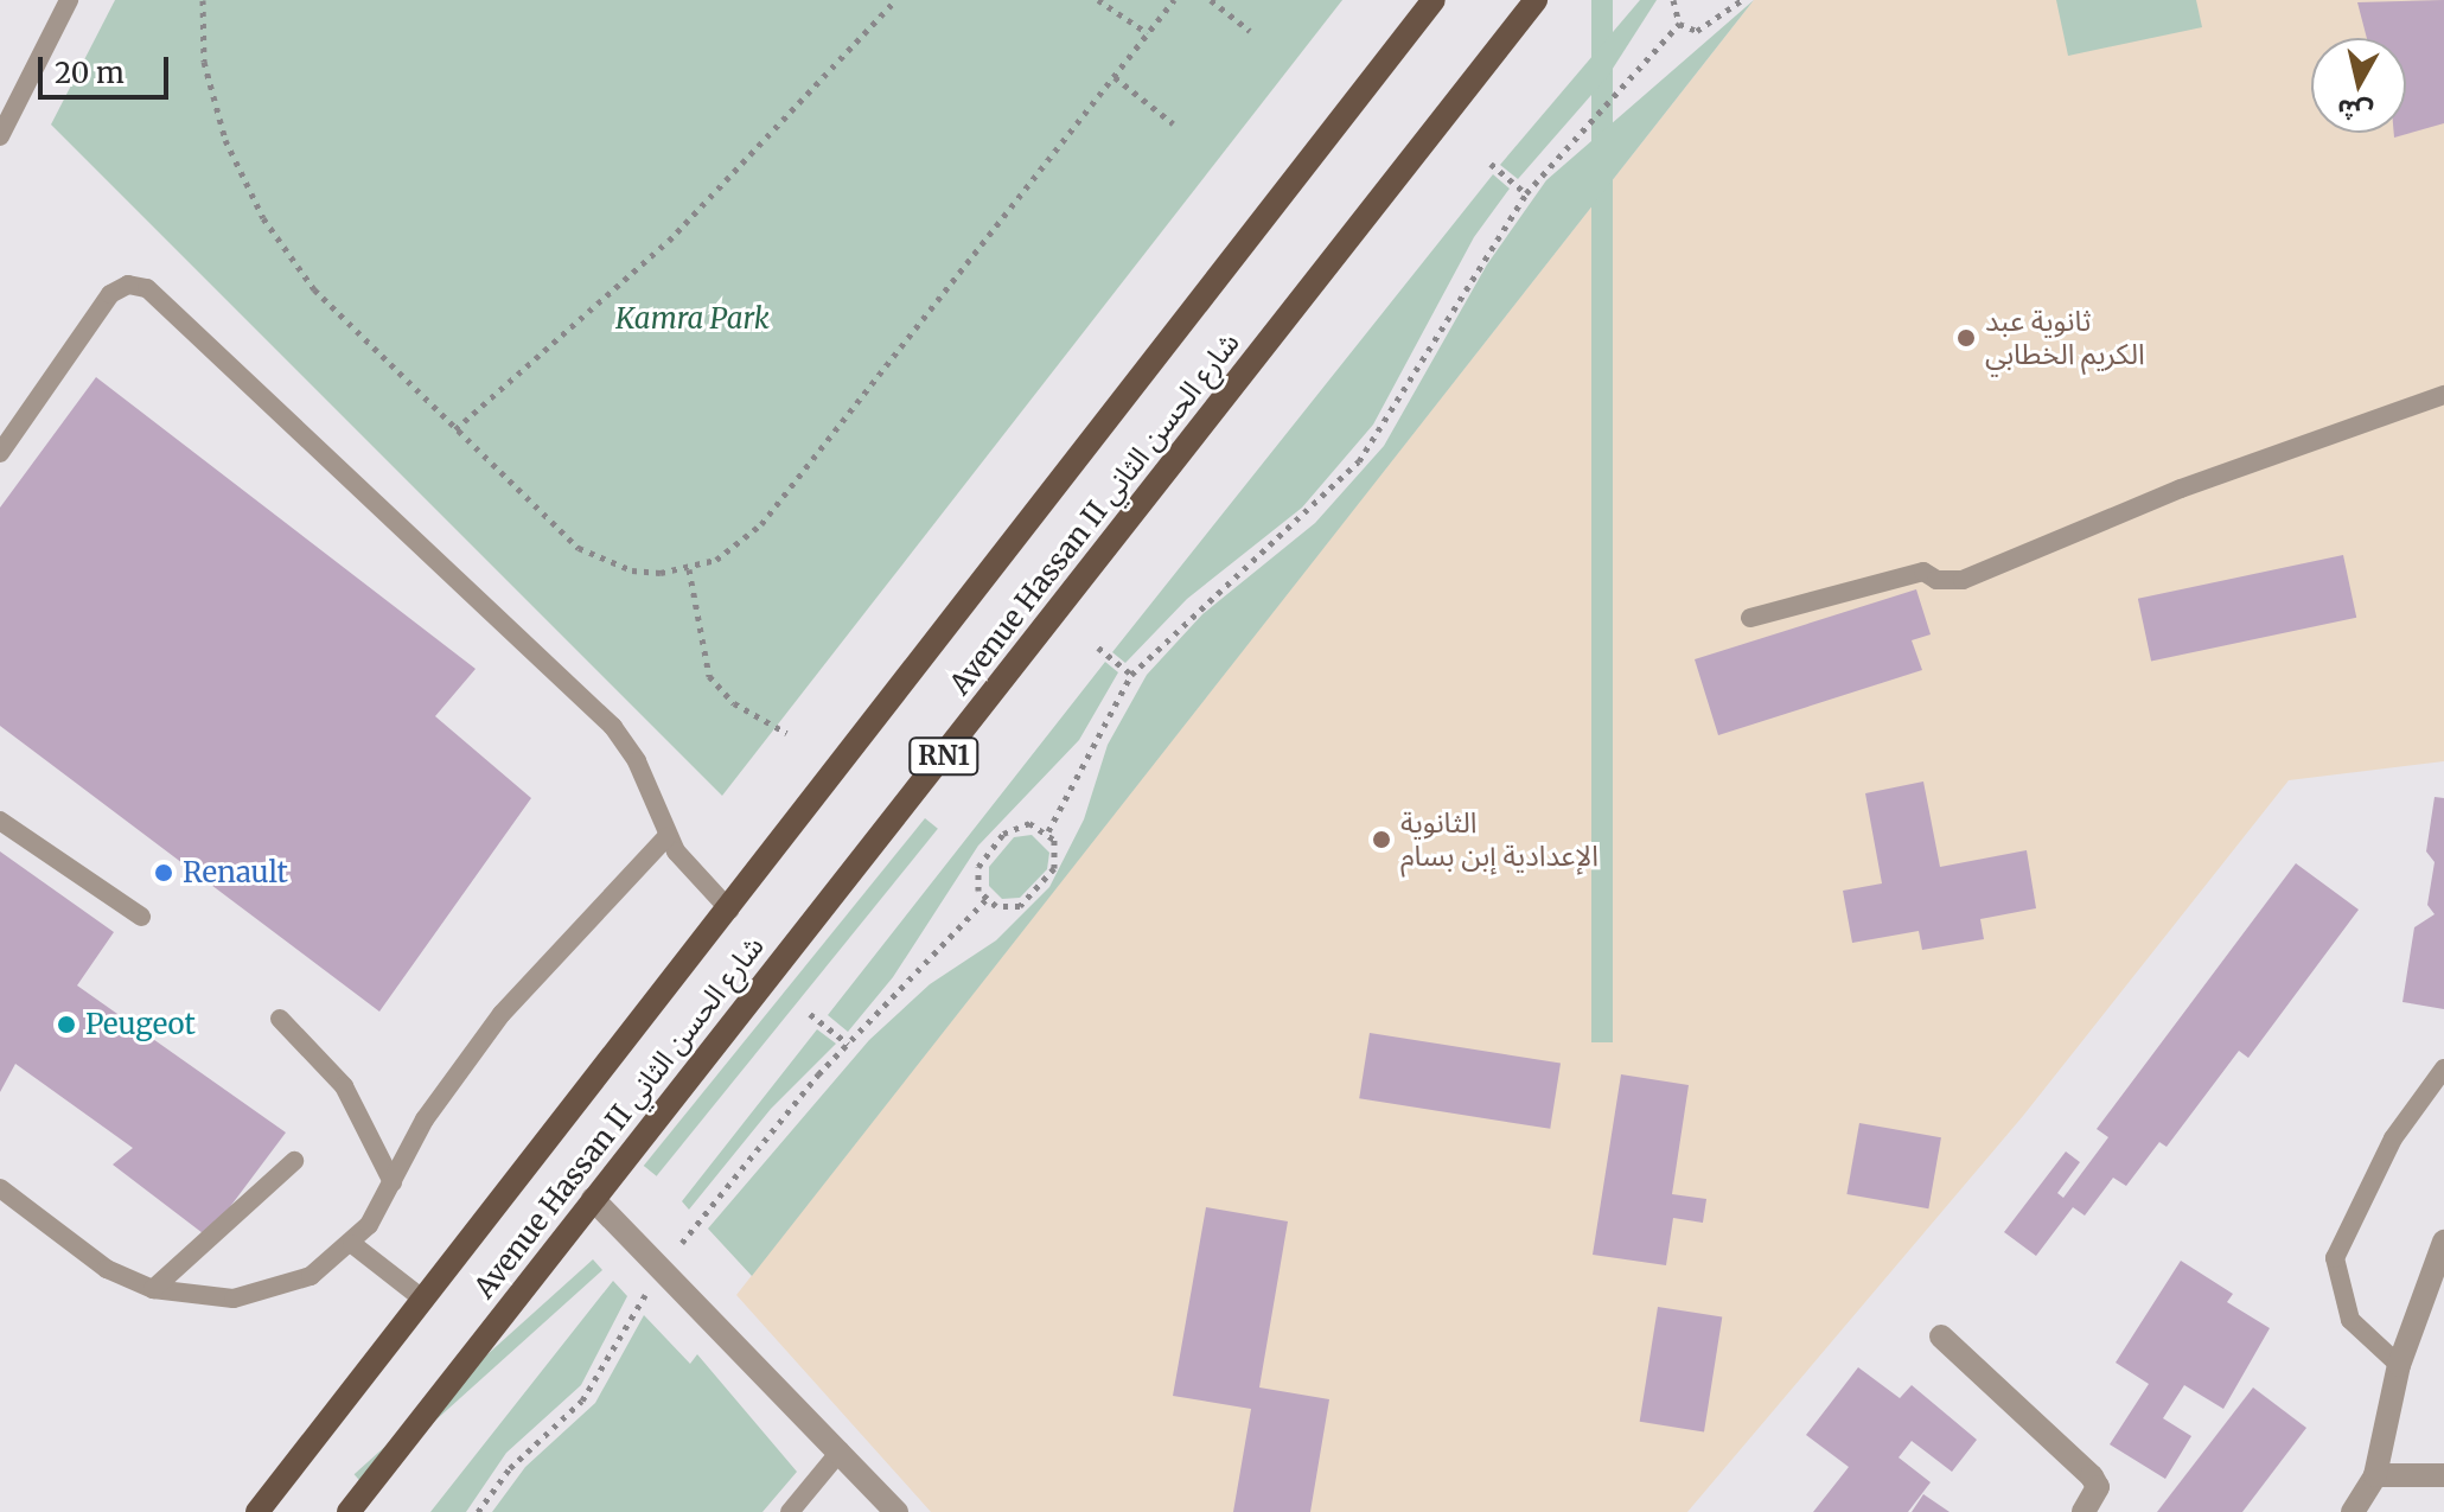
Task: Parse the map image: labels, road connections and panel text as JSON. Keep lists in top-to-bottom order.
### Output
{
  "streets": {
    "main road": ["Avenue Hassan II شارع الحسن الثاني", "RN1"]
  },
  "parks": ["Kamra Park"],
  "places": [
    "ثانوية عبد الكريم الخطابي",
    "الثانوية الإعدادية إبن بسام",
    "Renault",
    "Peugeot"
  ],
  "scale_bar": "20 m",
  "north": "bottom"
}
